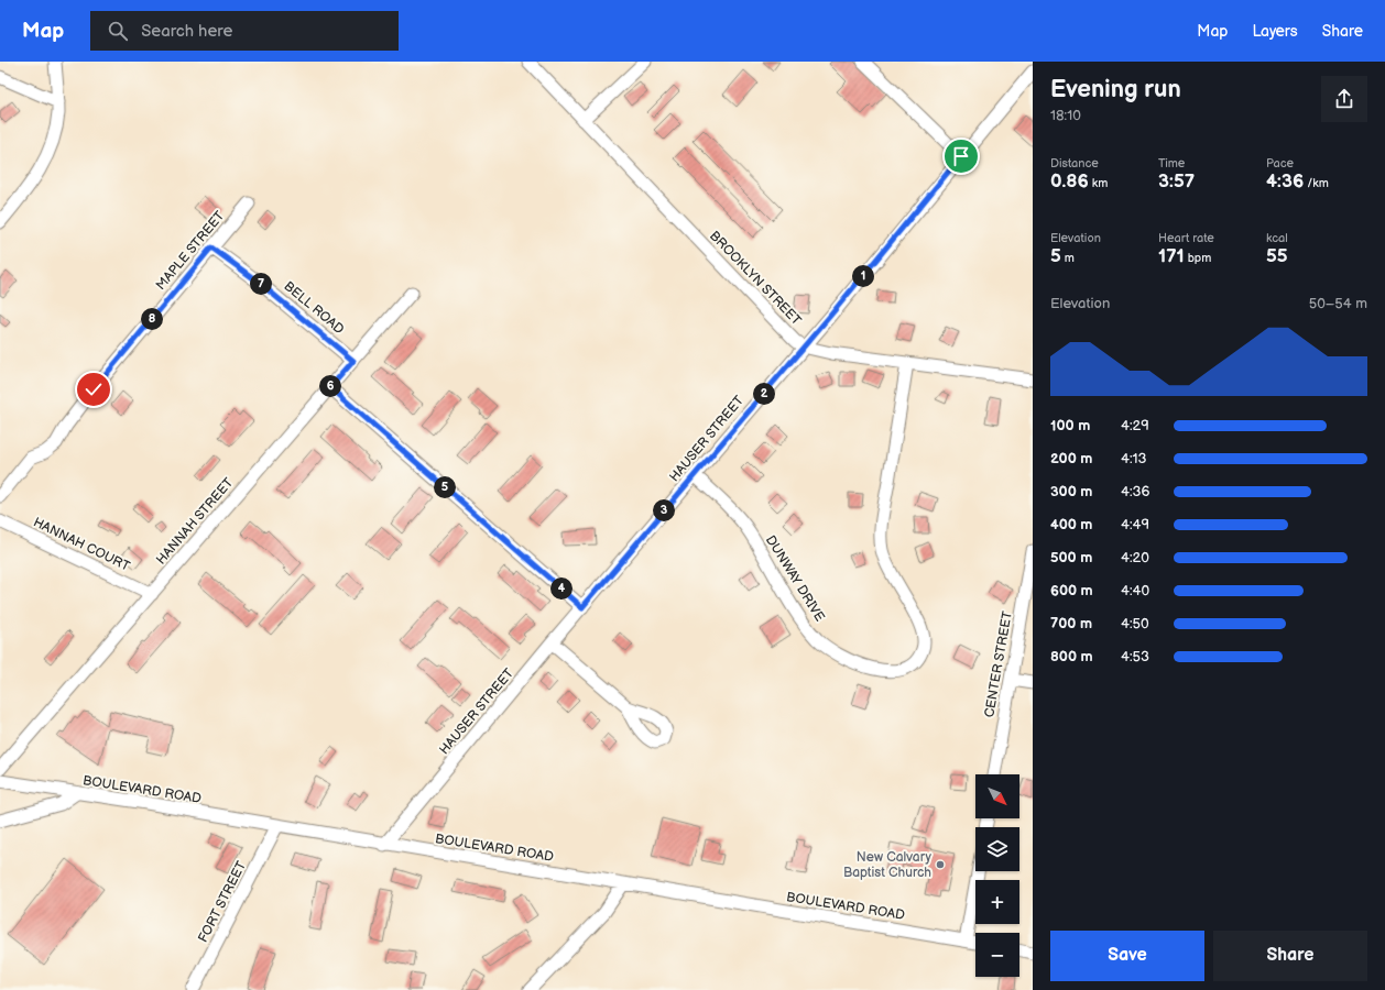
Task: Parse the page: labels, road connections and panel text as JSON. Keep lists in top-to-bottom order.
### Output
{
  "streets": {
    "street": [
      "MAPLE STREET",
      "BROOKLYN STREET",
      "BELL ROAD",
      "HAUSER STREET",
      "HANNAH STREET",
      "HANNAH COURT",
      "DUNWAY DRIVE",
      "CENTER STREET",
      "BOULEVARD ROAD",
      "FORT STREET"
    ]
  },
  "crossings": [
    ["MAPLE STREET", "BELL ROAD"],
    ["BROOKLYN STREET", "HAUSER STREET"],
    ["BROOKLYN STREET", "DUNWAY DRIVE"],
    ["BELL ROAD", "HANNAH STREET"],
    ["HAUSER STREET", "DUNWAY DRIVE"],
    ["HAUSER STREET", "BOULEVARD ROAD"],
    ["HANNAH STREET", "HANNAH COURT"],
    ["BOULEVARD ROAD", "FORT STREET"]
  ],
  "places": ["New Calvary Baptist Church"],
  "north": "bottom right",
  "page": {
    "header": "Map",
    "search": "Search here",
    "nav": ["Map", "Layers", "Share"],
    "heading": ["Evening run", "18:10"],
    "stats": [
      ["Distance", "0.86 km"],
      ["Time", "3:57"],
      ["Pace", "4:36 /km"],
      ["Elevation", "5 m"],
      ["Heart rate", "171 bpm"],
      ["kcal", "55"]
    ],
    "pins": [
      "1",
      "7",
      "8",
      "6",
      "2",
      "5",
      "3",
      "4"
    ],
    "chart": ["Elevation", "50–54 m"],
    "list": [
      {
        "name": "100 m",
        "note": "4:29"
      },
      {
        "name": "200 m",
        "note": "4:13"
      },
      {
        "name": "300 m",
        "note": "4:36"
      },
      {
        "name": "400 m",
        "note": "4:49"
      },
      {
        "name": "500 m",
        "note": "4:20"
      },
      {
        "name": "600 m",
        "note": "4:40"
      },
      {
        "name": "700 m",
        "note": "4:50"
      },
      {
        "name": "800 m",
        "note": "4:53"
      }
    ],
    "map_buttons": ["+", "−"],
    "buttons": ["Save", "Share"]
  }
}
